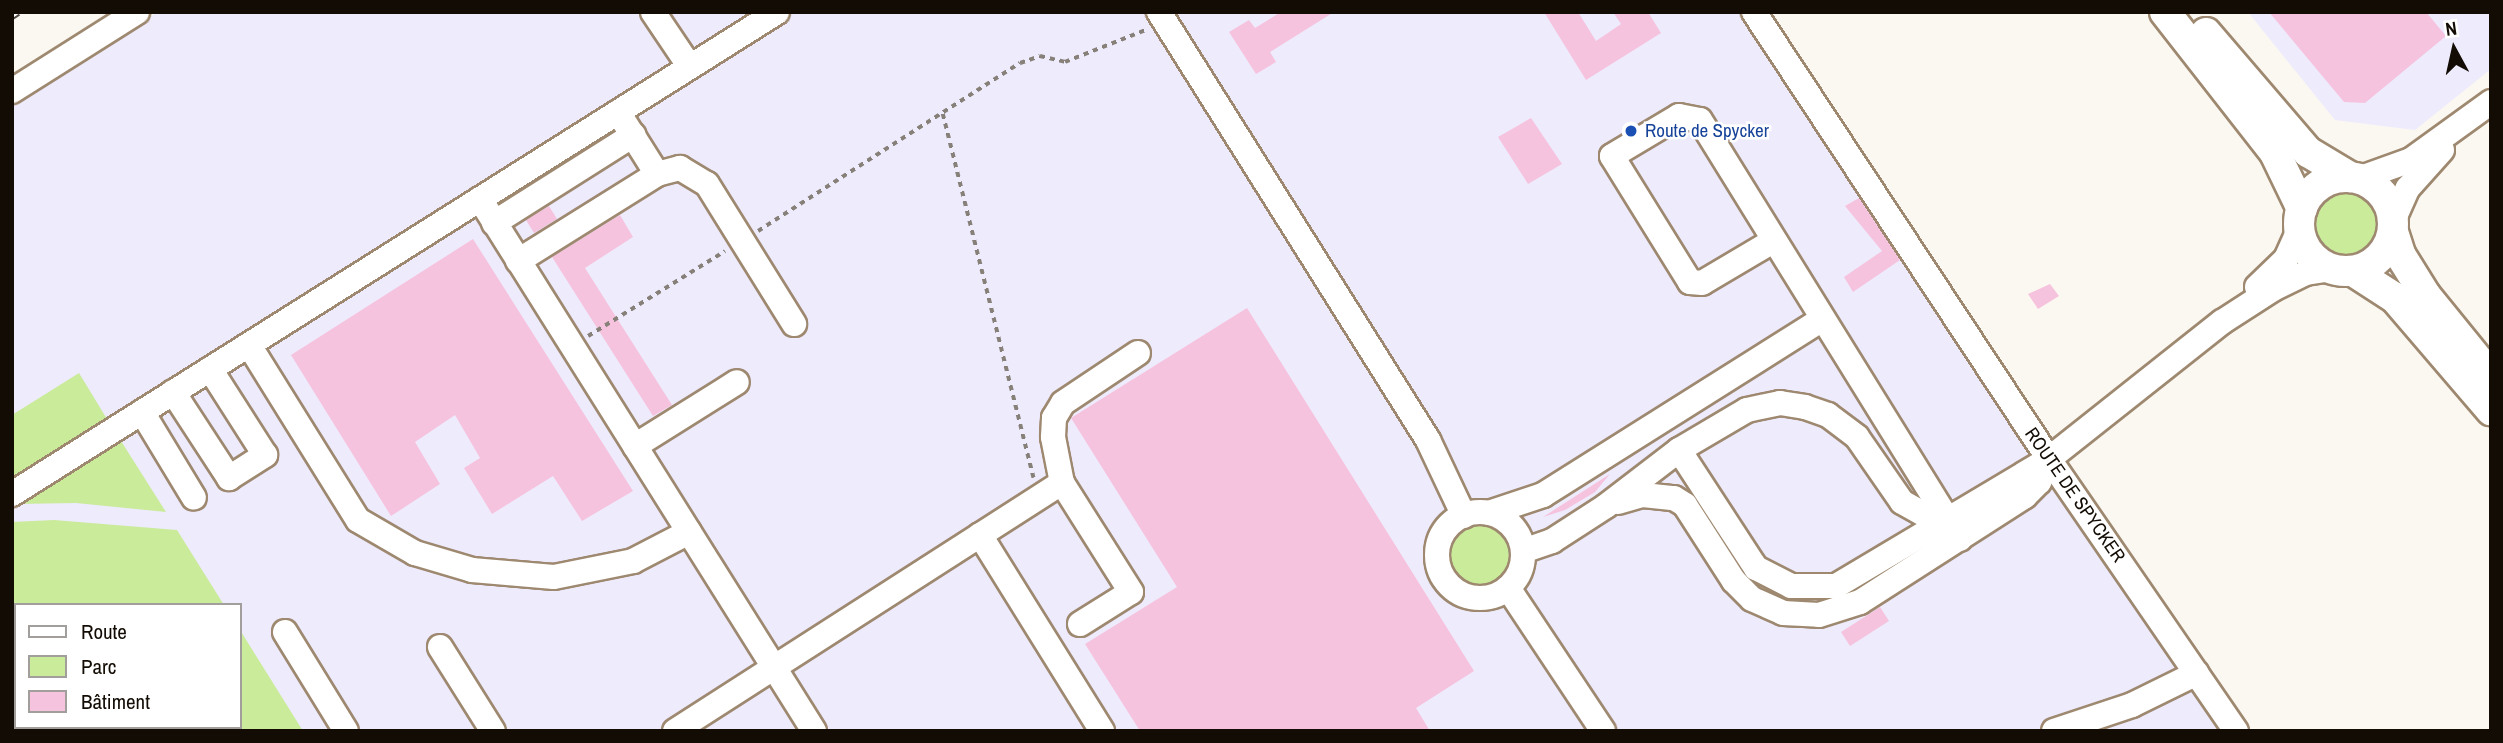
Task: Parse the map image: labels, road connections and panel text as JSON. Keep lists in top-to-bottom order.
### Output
{
  "streets": {
    "street": ["ROUTE DE SPYCKER"]
  },
  "places": ["Route de Spycker"],
  "legend": ["Route", "Parc", "Bâtiment"],
  "north": "top"
}
